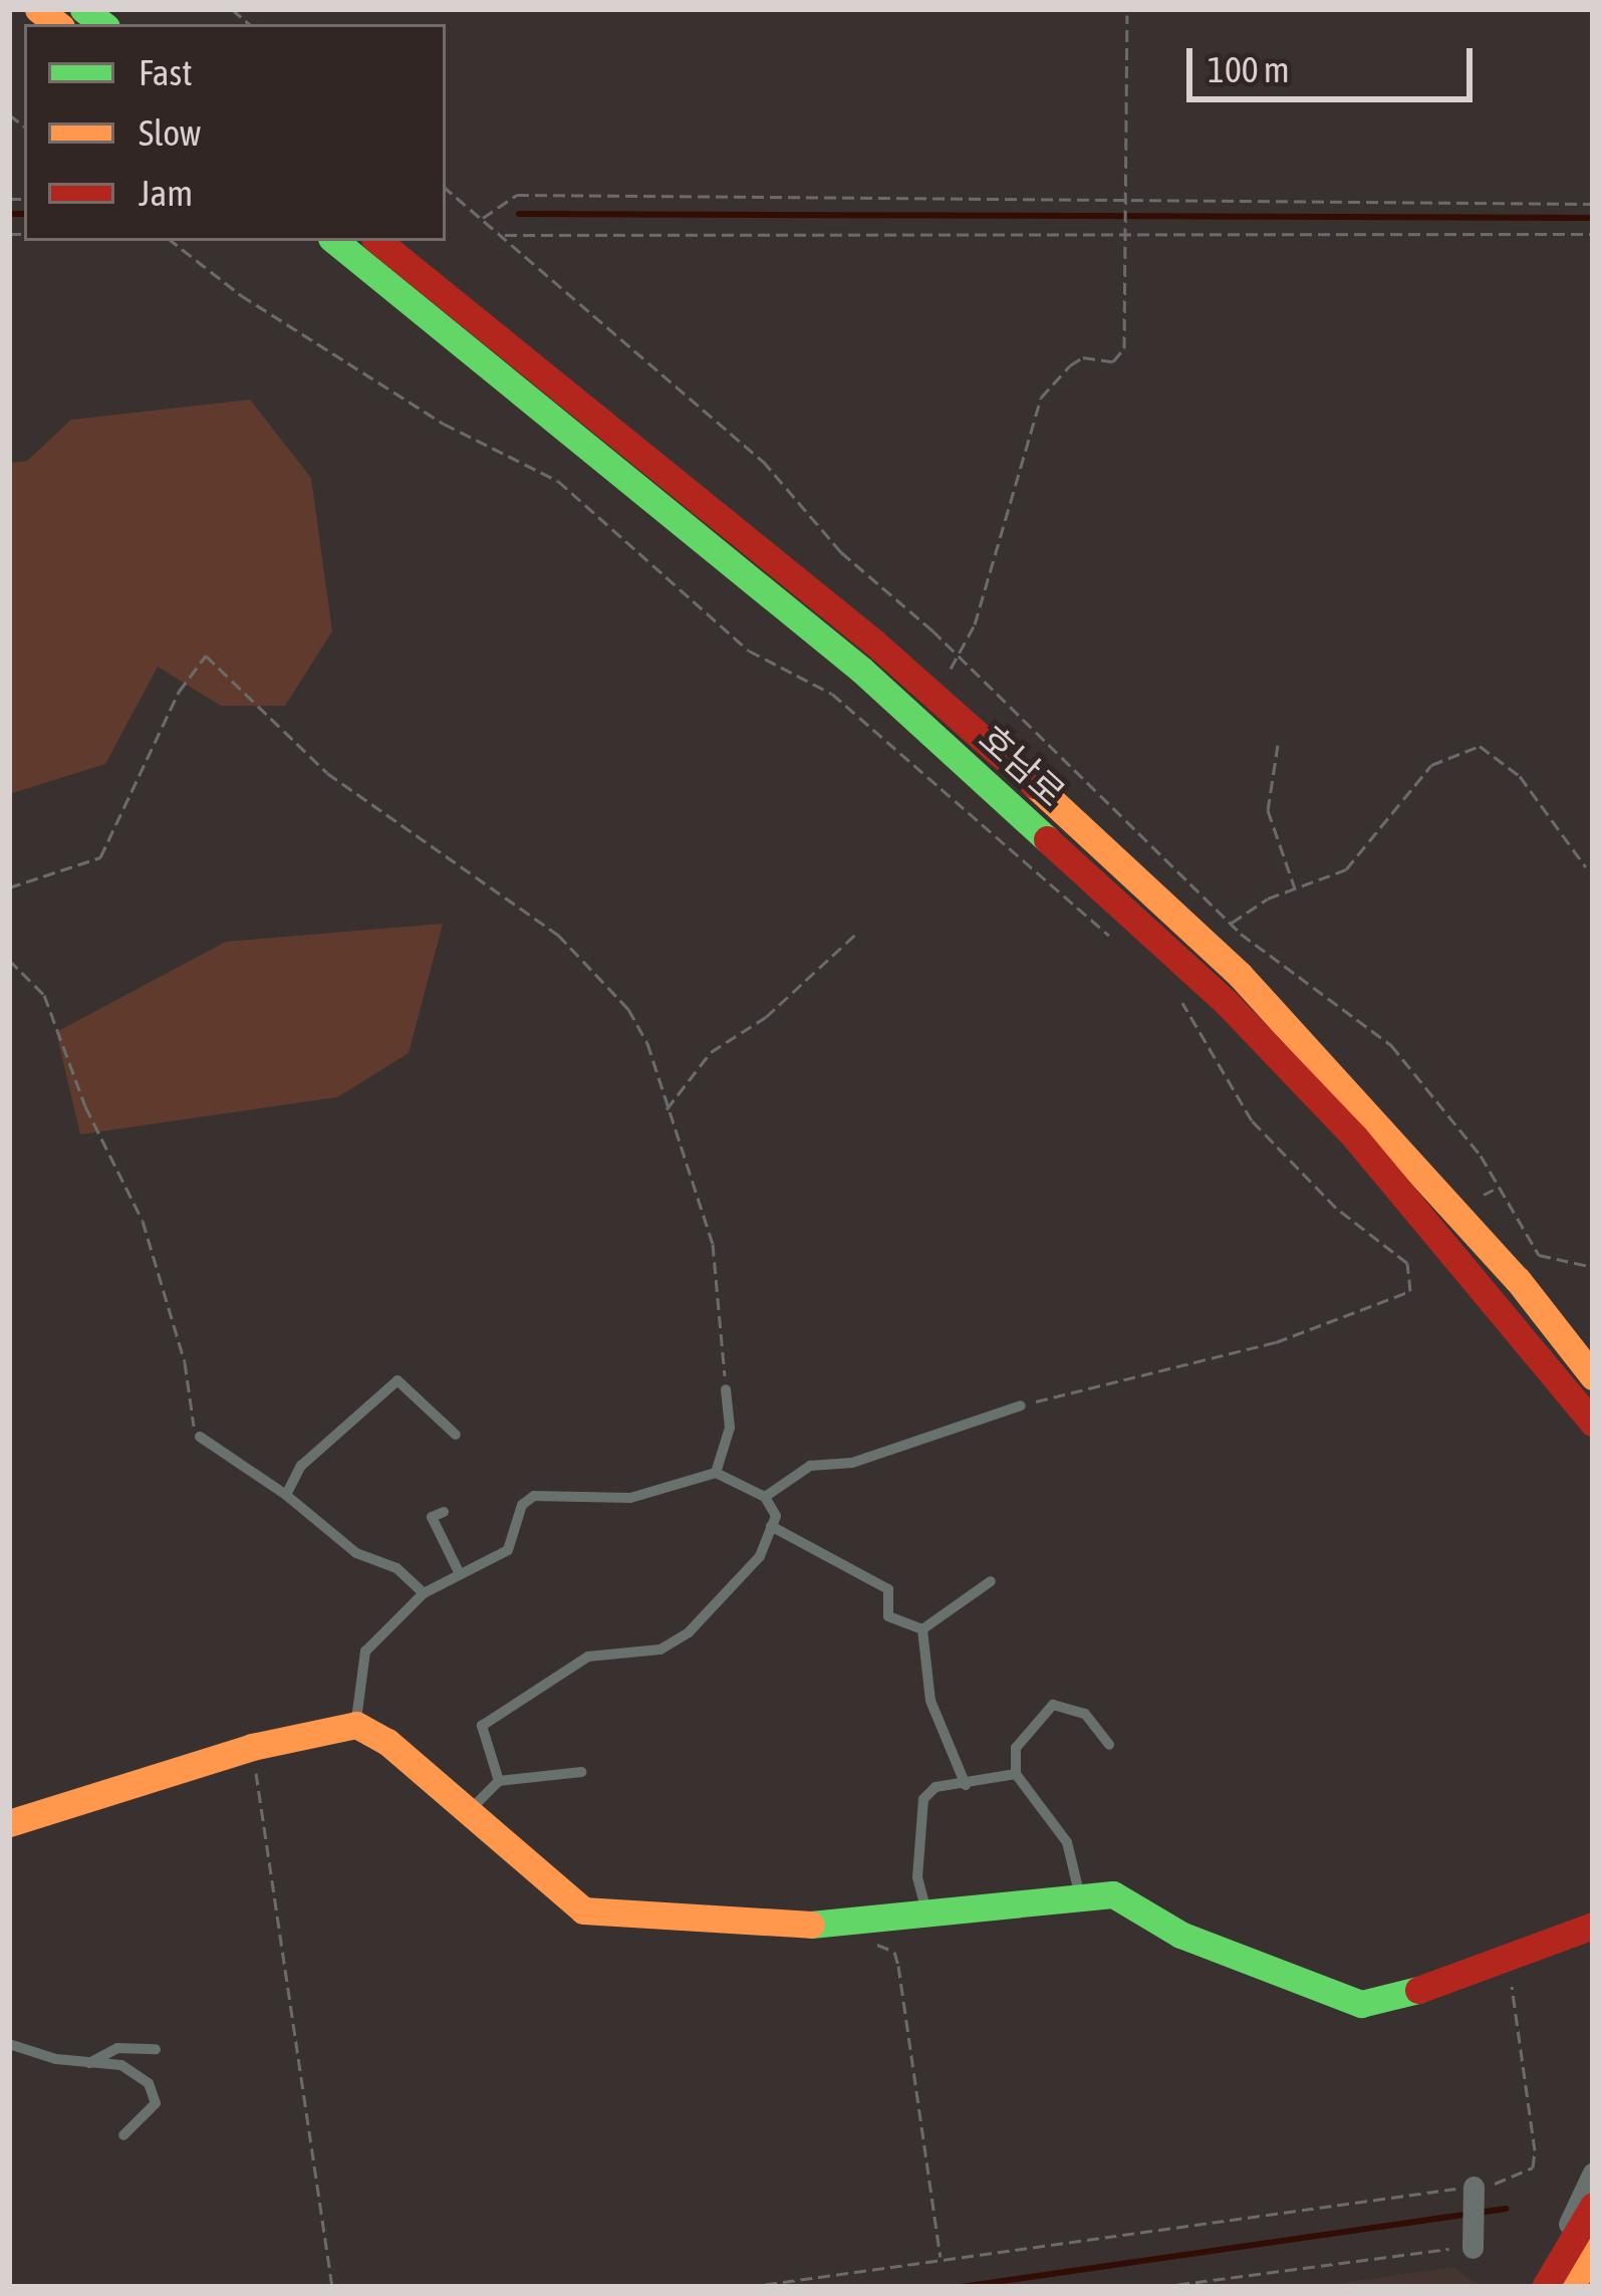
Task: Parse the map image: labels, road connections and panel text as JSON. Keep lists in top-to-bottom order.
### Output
{
  "streets": {
    "main road": ["호남로"]
  },
  "legend": ["Fast", "Slow", "Jam"],
  "scale_bar": "100 m"
}
